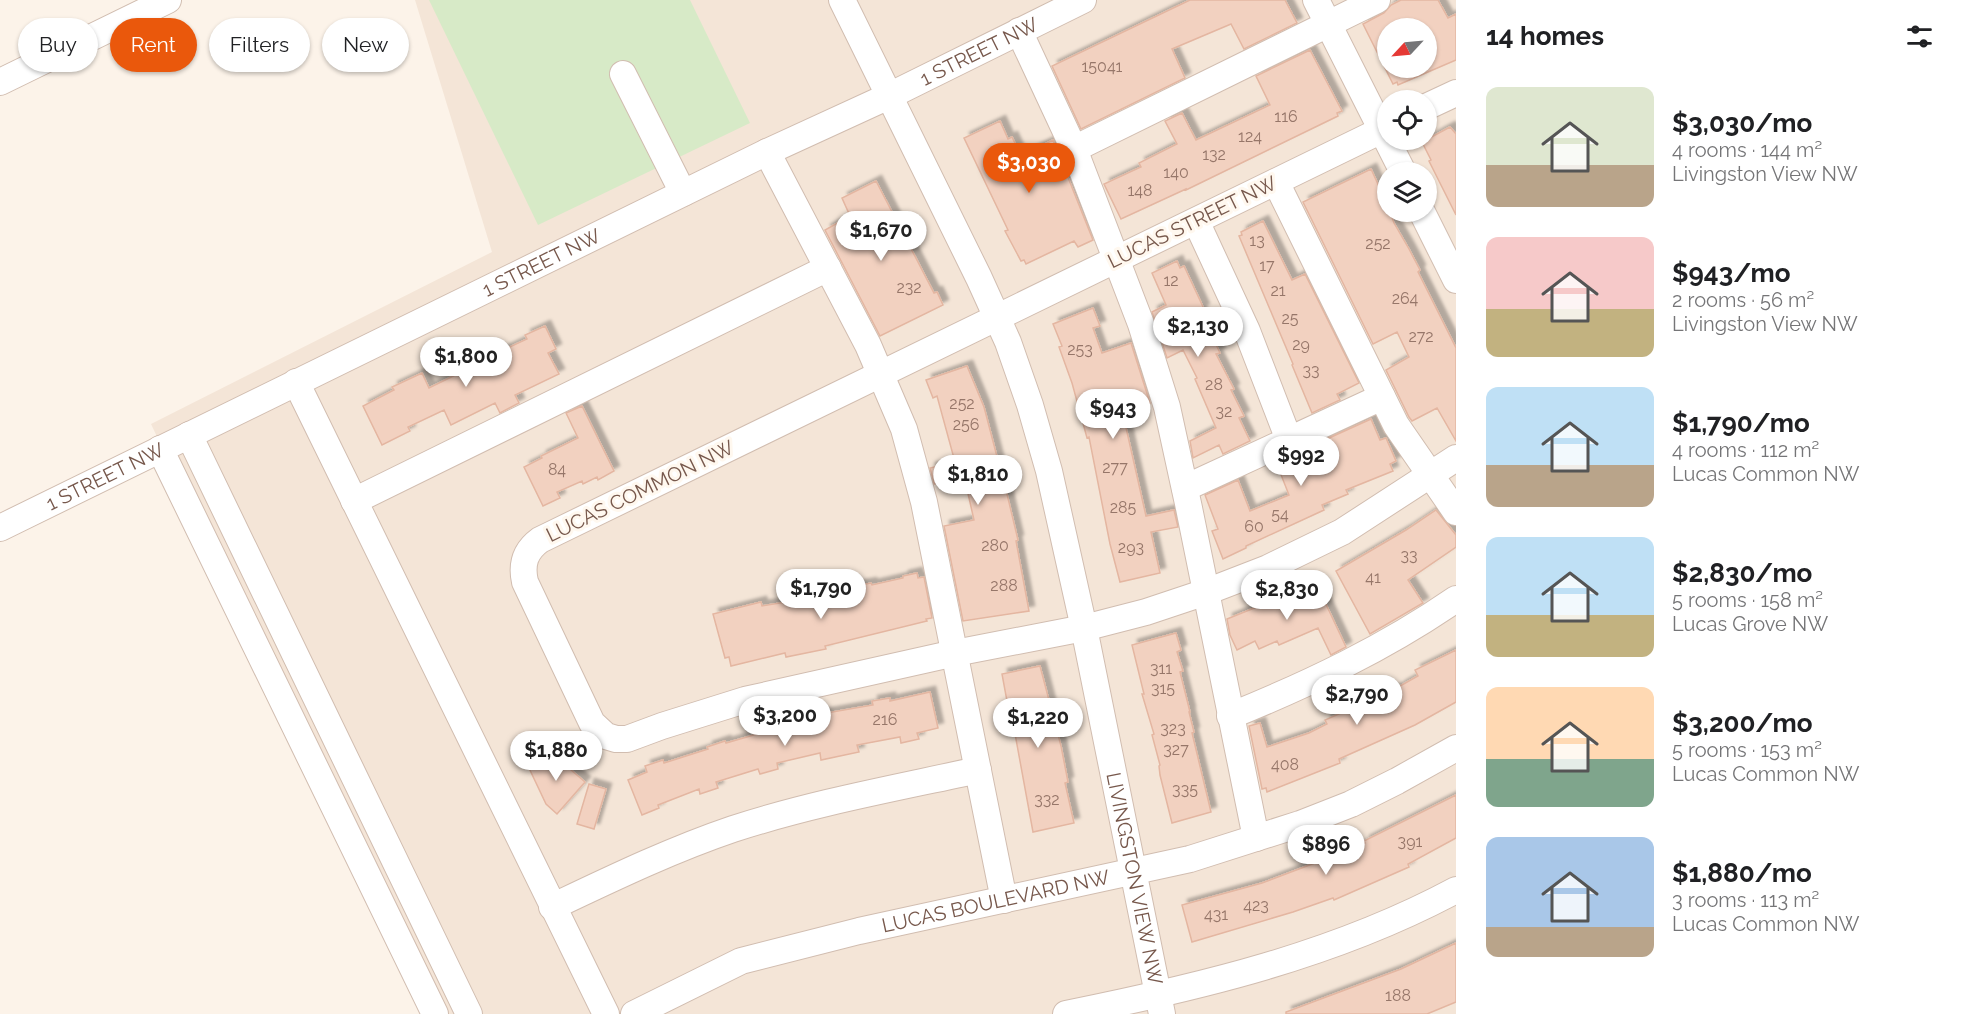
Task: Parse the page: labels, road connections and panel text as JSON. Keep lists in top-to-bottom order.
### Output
{
  "streets": {
    "street": [
      "1 STREET NW",
      "LUCAS STREET NW",
      "LUCAS COMMON NW",
      "LIVINGSTON VIEW NW",
      "LUCAS BOULEVARD NW"
    ]
  },
  "crossings": [
    ["1 STREET NW", "LIVINGSTON VIEW NW"],
    ["LUCAS STREET NW", "LUCAS COMMON NW"],
    ["LUCAS STREET NW", "LIVINGSTON VIEW NW"],
    ["LUCAS COMMON NW", "LIVINGSTON VIEW NW"],
    ["LIVINGSTON VIEW NW", "LUCAS BOULEVARD NW"]
  ],
  "house_numbers": [
    "15041",
    "116",
    "124",
    "132",
    "140",
    "148",
    "13",
    "252",
    "17",
    "12",
    "232",
    "21",
    "264",
    "25",
    "272",
    "29",
    "253",
    "33",
    "28",
    "252",
    "32",
    "256",
    "277",
    "84",
    "285",
    "54",
    "60",
    "280",
    "293",
    "33",
    "41",
    "288",
    "311",
    "315",
    "216",
    "323",
    "327",
    "408",
    "335",
    "332",
    "391",
    "423",
    "431",
    "188"
  ],
  "north": "bottom left",
  "page": {
    "heading": "14 homes",
    "chip": [
      "Buy",
      "Rent",
      "Filters",
      "New"
    ],
    "list": [
      {
        "name": "$3,030/mo",
        "note": "4 rooms · 144 m² · Livingston View NW"
      },
      {
        "name": "$943/mo",
        "note": "2 rooms · 56 m² · Livingston View NW"
      },
      {
        "name": "$1,790/mo",
        "note": "4 rooms · 112 m² · Lucas Common NW"
      },
      {
        "name": "$2,830/mo",
        "note": "5 rooms · 158 m² · Lucas Grove NW"
      },
      {
        "name": "$3,200/mo",
        "note": "5 rooms · 153 m² · Lucas Common NW"
      },
      {
        "name": "$1,880/mo",
        "note": "3 rooms · 113 m² · Lucas Common NW"
      }
    ],
    "price": [
      "$3,030",
      "$1,670",
      "$2,130",
      "$1,800",
      "$943",
      "$992",
      "$1,810",
      "$1,790",
      "$2,830",
      "$2,790",
      "$3,200",
      "$1,220",
      "$1,880",
      "$896"
    ]
  }
}
